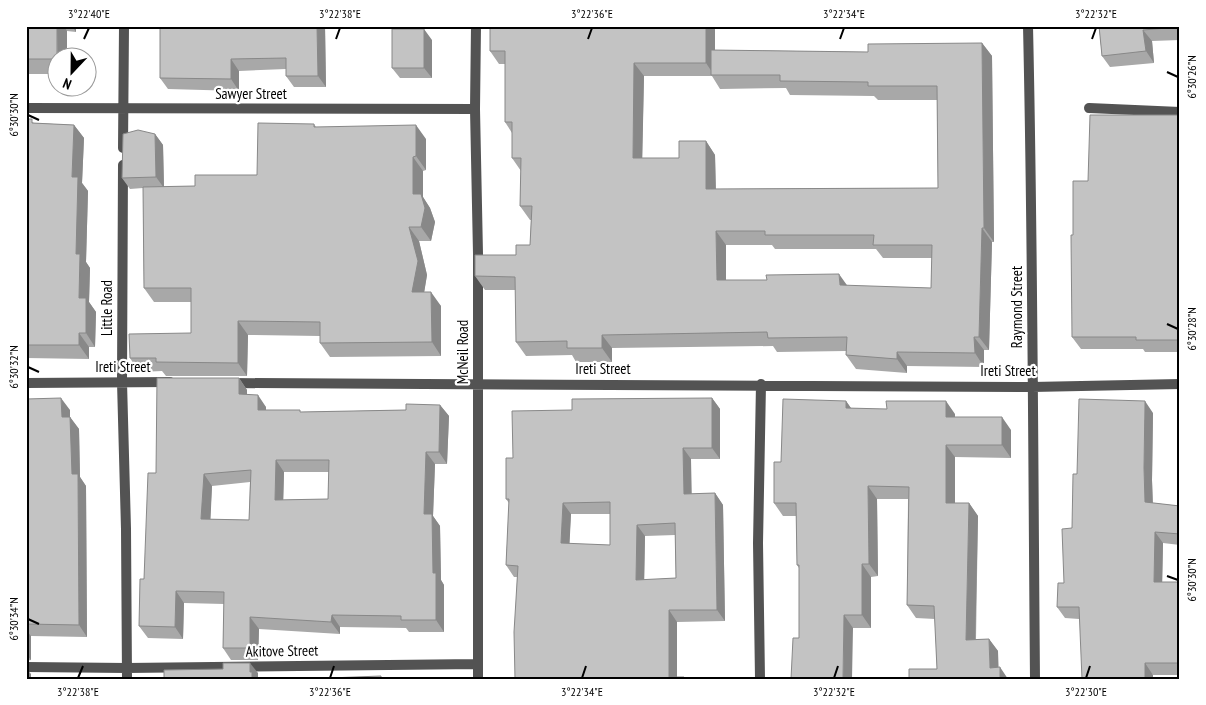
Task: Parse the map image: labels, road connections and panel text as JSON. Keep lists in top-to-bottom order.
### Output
{
  "streets": {
    "street": [
      "Sawyer Street",
      "Raymond Street",
      "Little Road",
      "McNeil Road",
      "Ireti Street",
      "Akitove Street"
    ]
  },
  "crossings": [
    ["Sawyer Street", "Little Road"],
    ["Sawyer Street", "McNeil Road"],
    ["Raymond Street", "Ireti Street"],
    ["Little Road", "Ireti Street"],
    ["Little Road", "Akitove Street"],
    ["McNeil Road", "Ireti Street"],
    ["McNeil Road", "Akitove Street"]
  ],
  "north": "bottom",
  "coordinates": [
    "3°22'40\"E",
    "3°22'38\"E",
    "3°22'36\"E",
    "3°22'34\"E",
    "3°22'32\"E",
    "6°30'26\"N",
    "6°30'30\"N",
    "6°30'28\"N",
    "6°30'32\"N",
    "6°30'34\"N",
    "3°22'30\"E"
  ]
}
